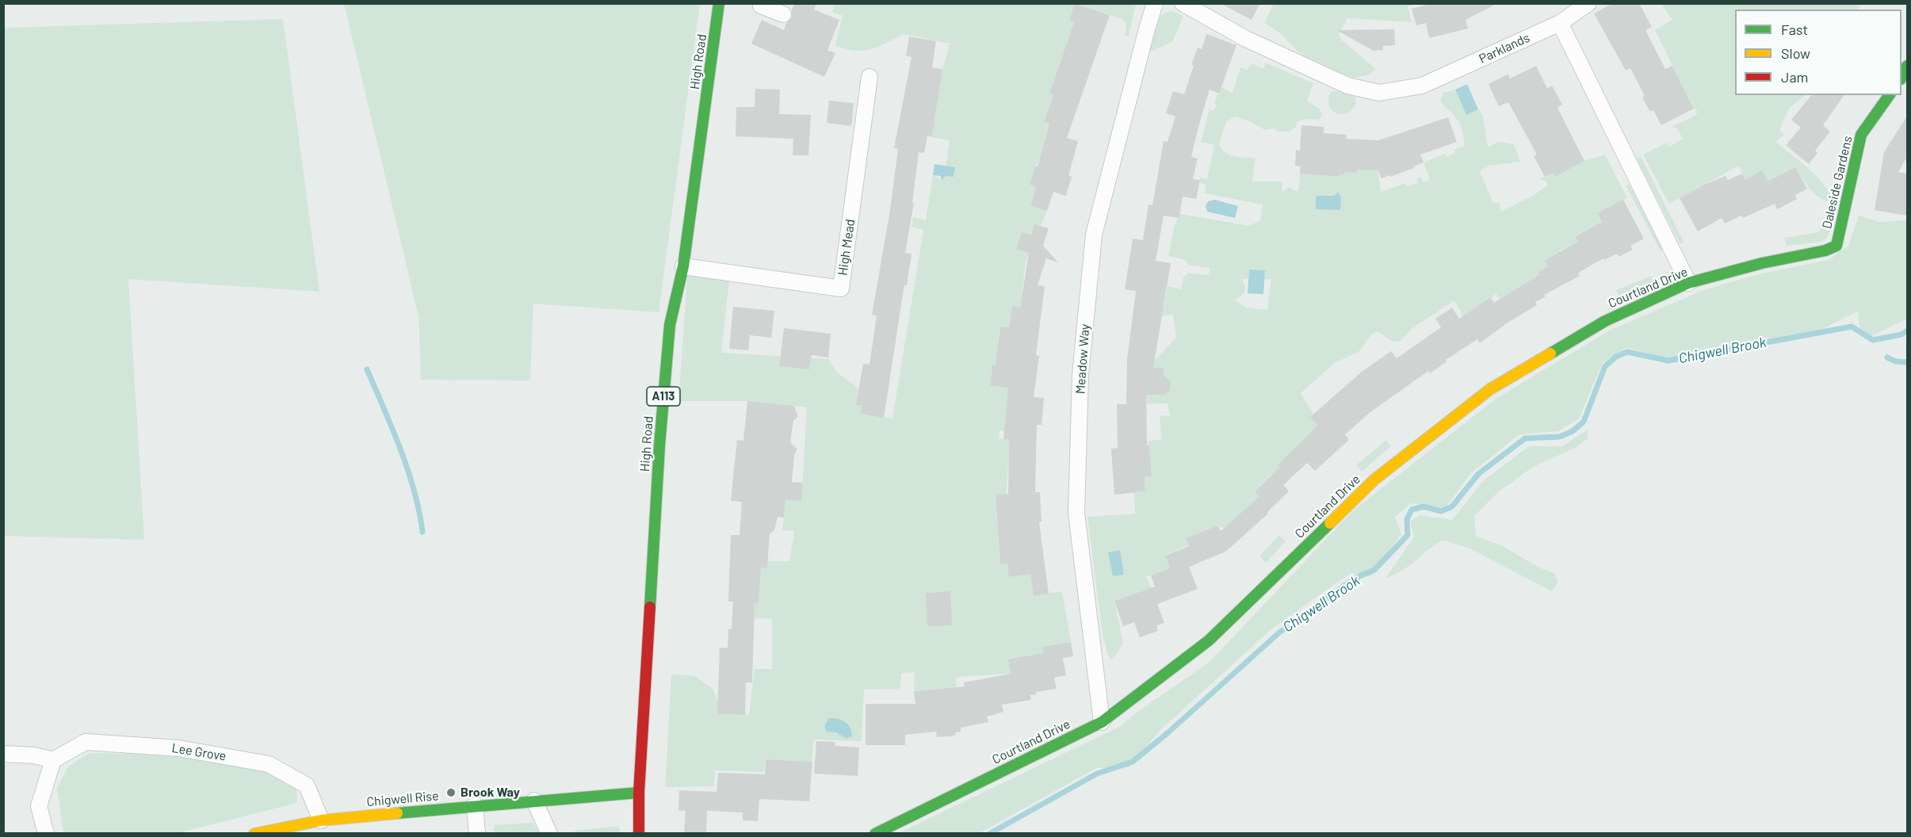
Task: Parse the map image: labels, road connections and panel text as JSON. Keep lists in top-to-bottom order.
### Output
{
  "streets": {
    "street": [
      "Parklands",
      "High Road",
      "Daleside Gardens",
      "High Mead",
      "Courtland Drive",
      "Meadow Way",
      "A113",
      "Lee Grove",
      "Chigwell Rise"
    ]
  },
  "crossings": [
    ["High Road", "High Mead"],
    ["High Road", "Chigwell Rise"],
    ["Daleside Gardens", "Courtland Drive"],
    ["Courtland Drive", "Meadow Way"],
    ["Lee Grove", "Chigwell Rise"]
  ],
  "water": ["Chigwell Brook"],
  "places": ["Brook Way"],
  "legend": ["Fast", "Slow", "Jam"]
}
